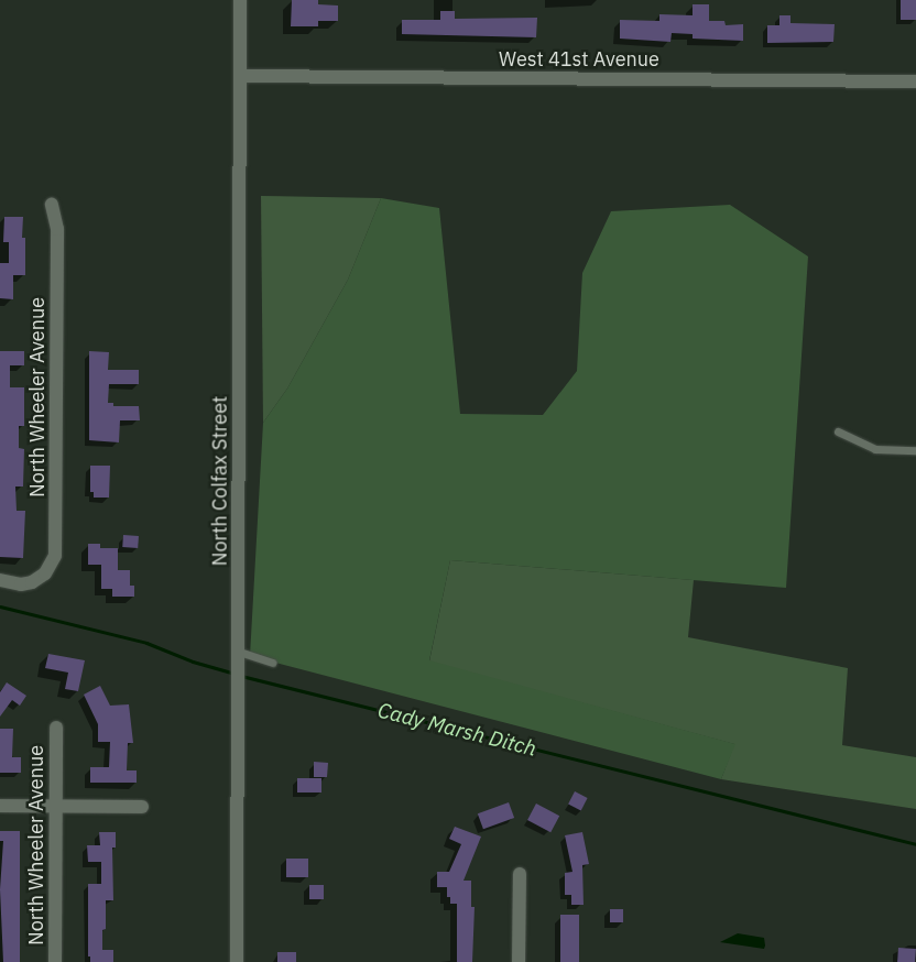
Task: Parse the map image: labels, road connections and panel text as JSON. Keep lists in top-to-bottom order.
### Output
{
  "streets": {
    "street": ["West 41st Avenue", "North Wheeler Avenue", "North Colfax Street"]
  },
  "crossings": [
    ["West 41st Avenue", "North Colfax Street"]
  ],
  "water": ["Cady Marsh Ditch"]
}
